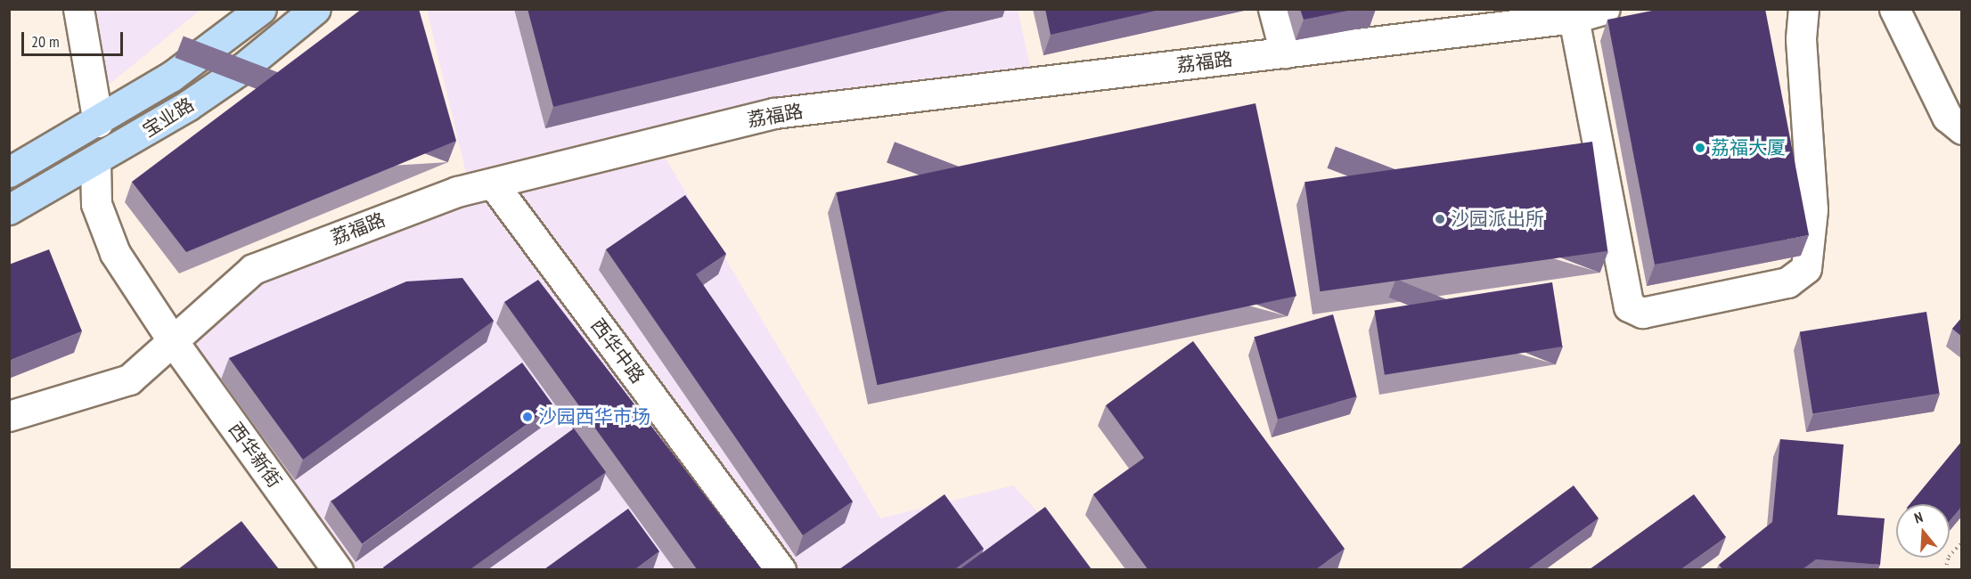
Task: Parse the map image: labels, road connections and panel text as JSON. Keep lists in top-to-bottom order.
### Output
{
  "streets": {
    "main road": ["宝业路"],
    "street": ["荔福路", "西华中路", "西华新街"]
  },
  "crossings": [
    ["荔福路", "西华中路"],
    ["荔福路", "西华新街"],
    ["宝业路", "西华新街"]
  ],
  "places": ["荔福大厦", "沙园派出所", "沙园西华市场"],
  "scale_bar": "20 m",
  "north": "top"
}
